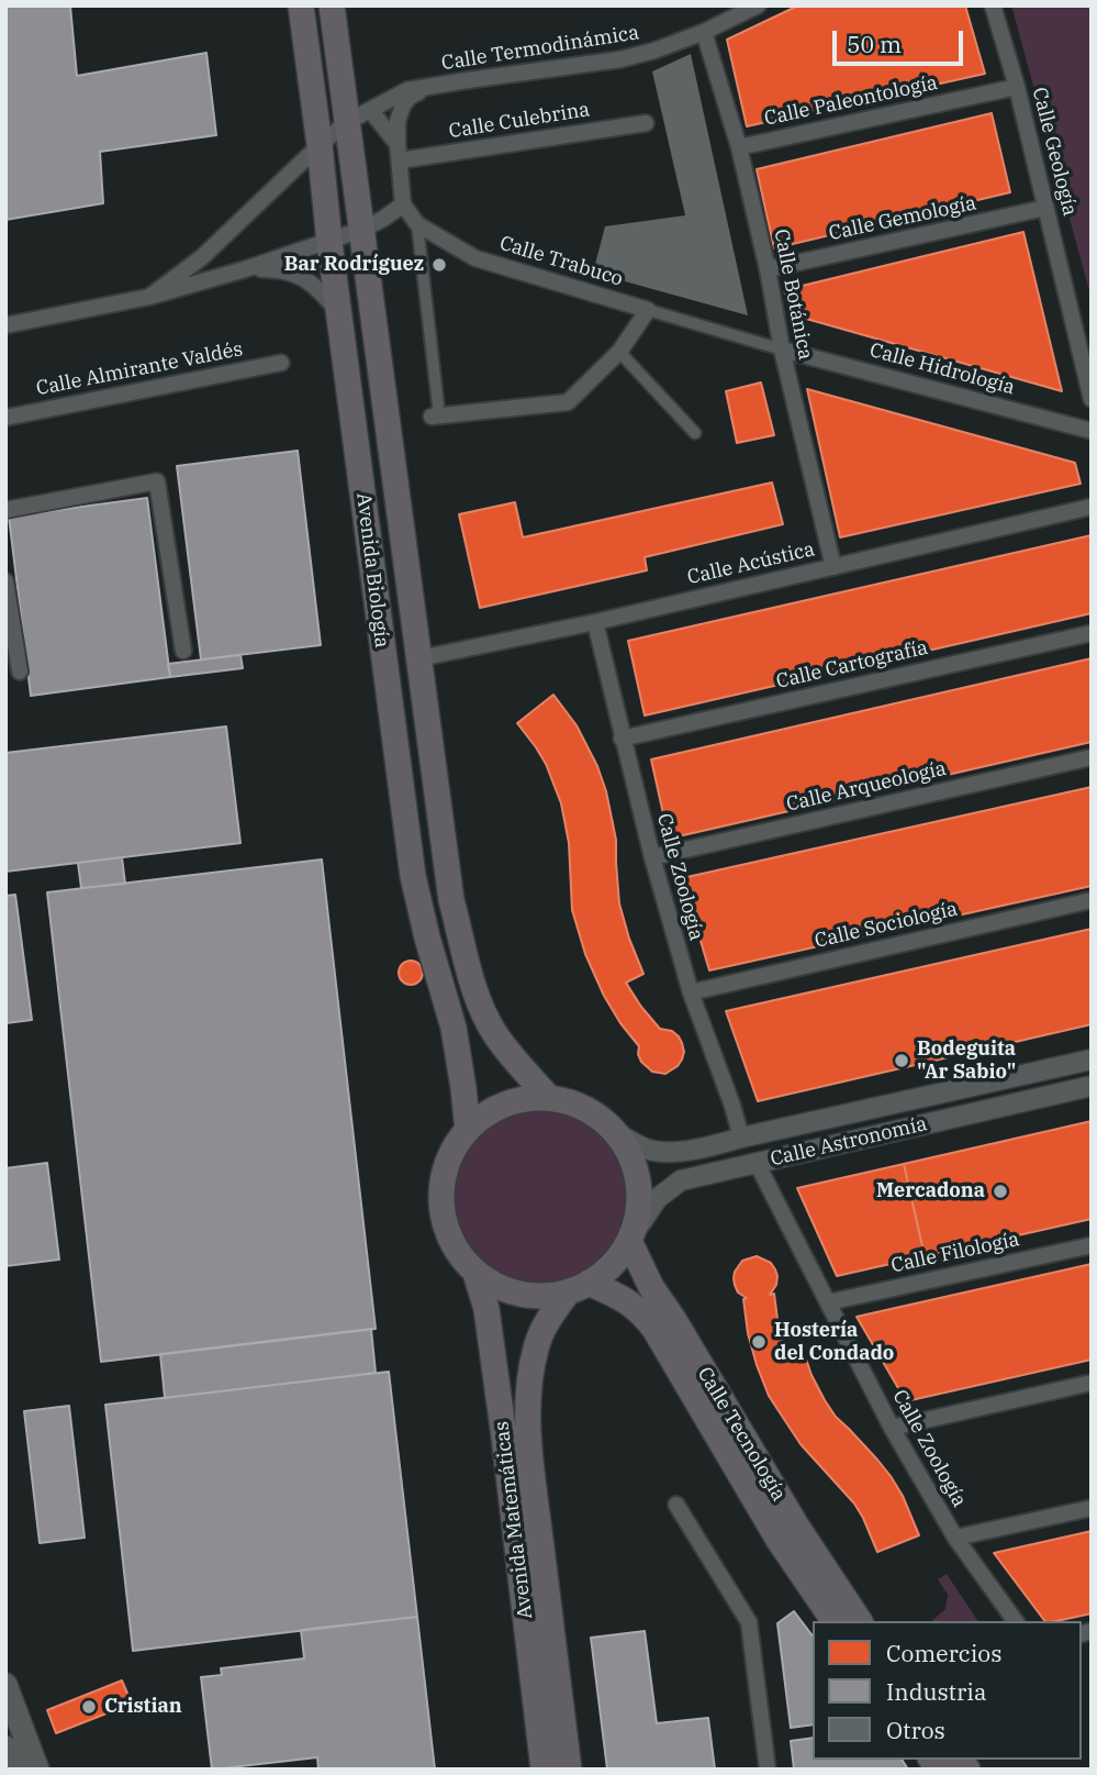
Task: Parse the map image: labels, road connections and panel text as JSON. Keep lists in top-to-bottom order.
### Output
{
  "streets": {
    "main road": ["Avenida Biología", "Calle Tecnología", "Avenida Matemáticas"],
    "street": [
      "Calle Termodinámica",
      "Calle Paleontología",
      "Calle Culebrina",
      "Calle Geología",
      "Calle Gemología",
      "Calle Trabuco",
      "Calle Botánica",
      "Calle Almirante Valdés",
      "Calle Hidrología",
      "Calle Acústica",
      "Calle Cartografía",
      "Calle Arqueología",
      "Calle Zoología",
      "Calle Sociología",
      "Calle Astronomía",
      "Calle Filología"
    ]
  },
  "crossings": [
    ["Calle Termodinámica", "Calle Botánica"],
    ["Calle Termodinámica", "Avenida Biología"],
    ["Calle Paleontología", "Calle Geología"],
    ["Calle Paleontología", "Calle Botánica"],
    ["Calle Geología", "Calle Gemología"],
    ["Calle Gemología", "Calle Botánica"],
    ["Calle Trabuco", "Calle Botánica"],
    ["Calle Trabuco", "Calle Hidrología"],
    ["Calle Botánica", "Calle Hidrología"],
    ["Calle Botánica", "Calle Acústica"],
    ["Calle Acústica", "Avenida Biología"],
    ["Calle Acústica", "Calle Zoología"],
    ["Avenida Biología", "Calle Astronomía"],
    ["Avenida Biología", "Calle Tecnología"],
    ["Avenida Biología", "Avenida Matemáticas"],
    ["Calle Cartografía", "Calle Zoología"],
    ["Calle Arqueología", "Calle Zoología"],
    ["Calle Zoología", "Calle Sociología"],
    ["Calle Zoología", "Calle Astronomía"],
    ["Calle Zoología", "Calle Filología"],
    ["Calle Astronomía", "Calle Tecnología"],
    ["Calle Astronomía", "Avenida Matemáticas"],
    ["Calle Tecnología", "Avenida Matemáticas"]
  ],
  "places": [
    "Bar Rodríguez",
    "Bodeguita \"Ar Sabio\"",
    "Mercadona",
    "Hostería del Condado",
    "Cristian"
  ],
  "legend": ["Comercios", "Industria", "Otros"],
  "scale_bar": "50 m"
}
